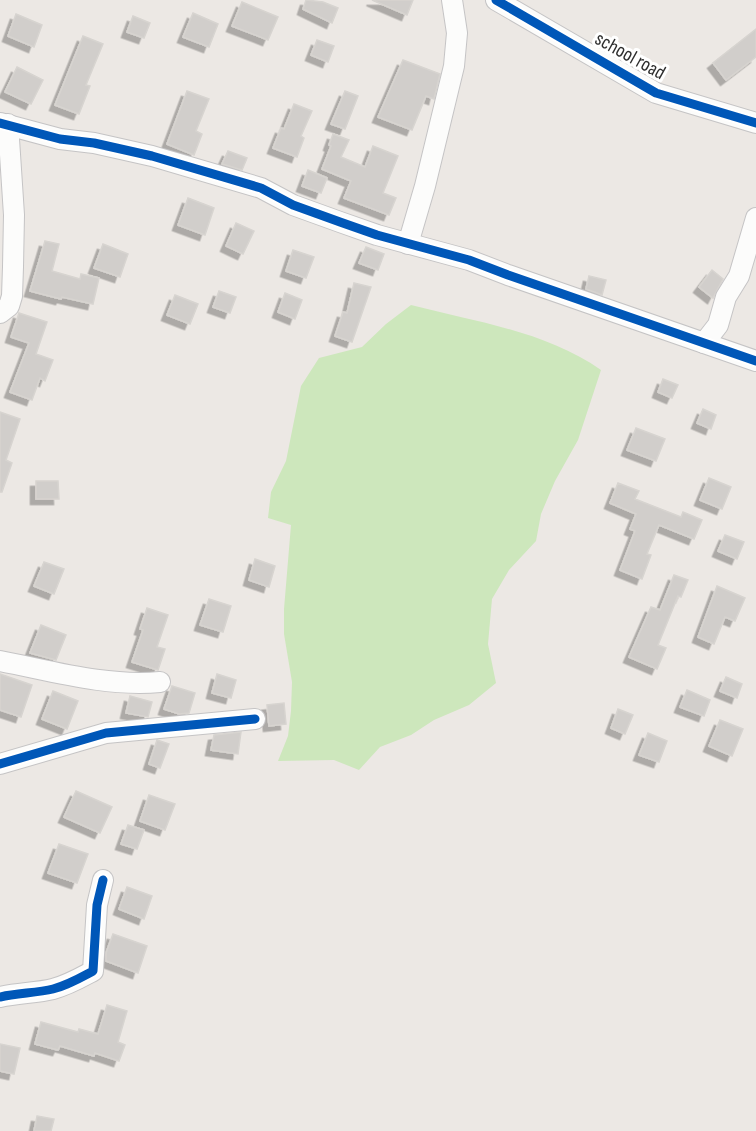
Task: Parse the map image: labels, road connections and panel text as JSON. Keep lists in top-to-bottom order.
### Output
{
  "streets": {
    "street": ["school road"]
  }
}
